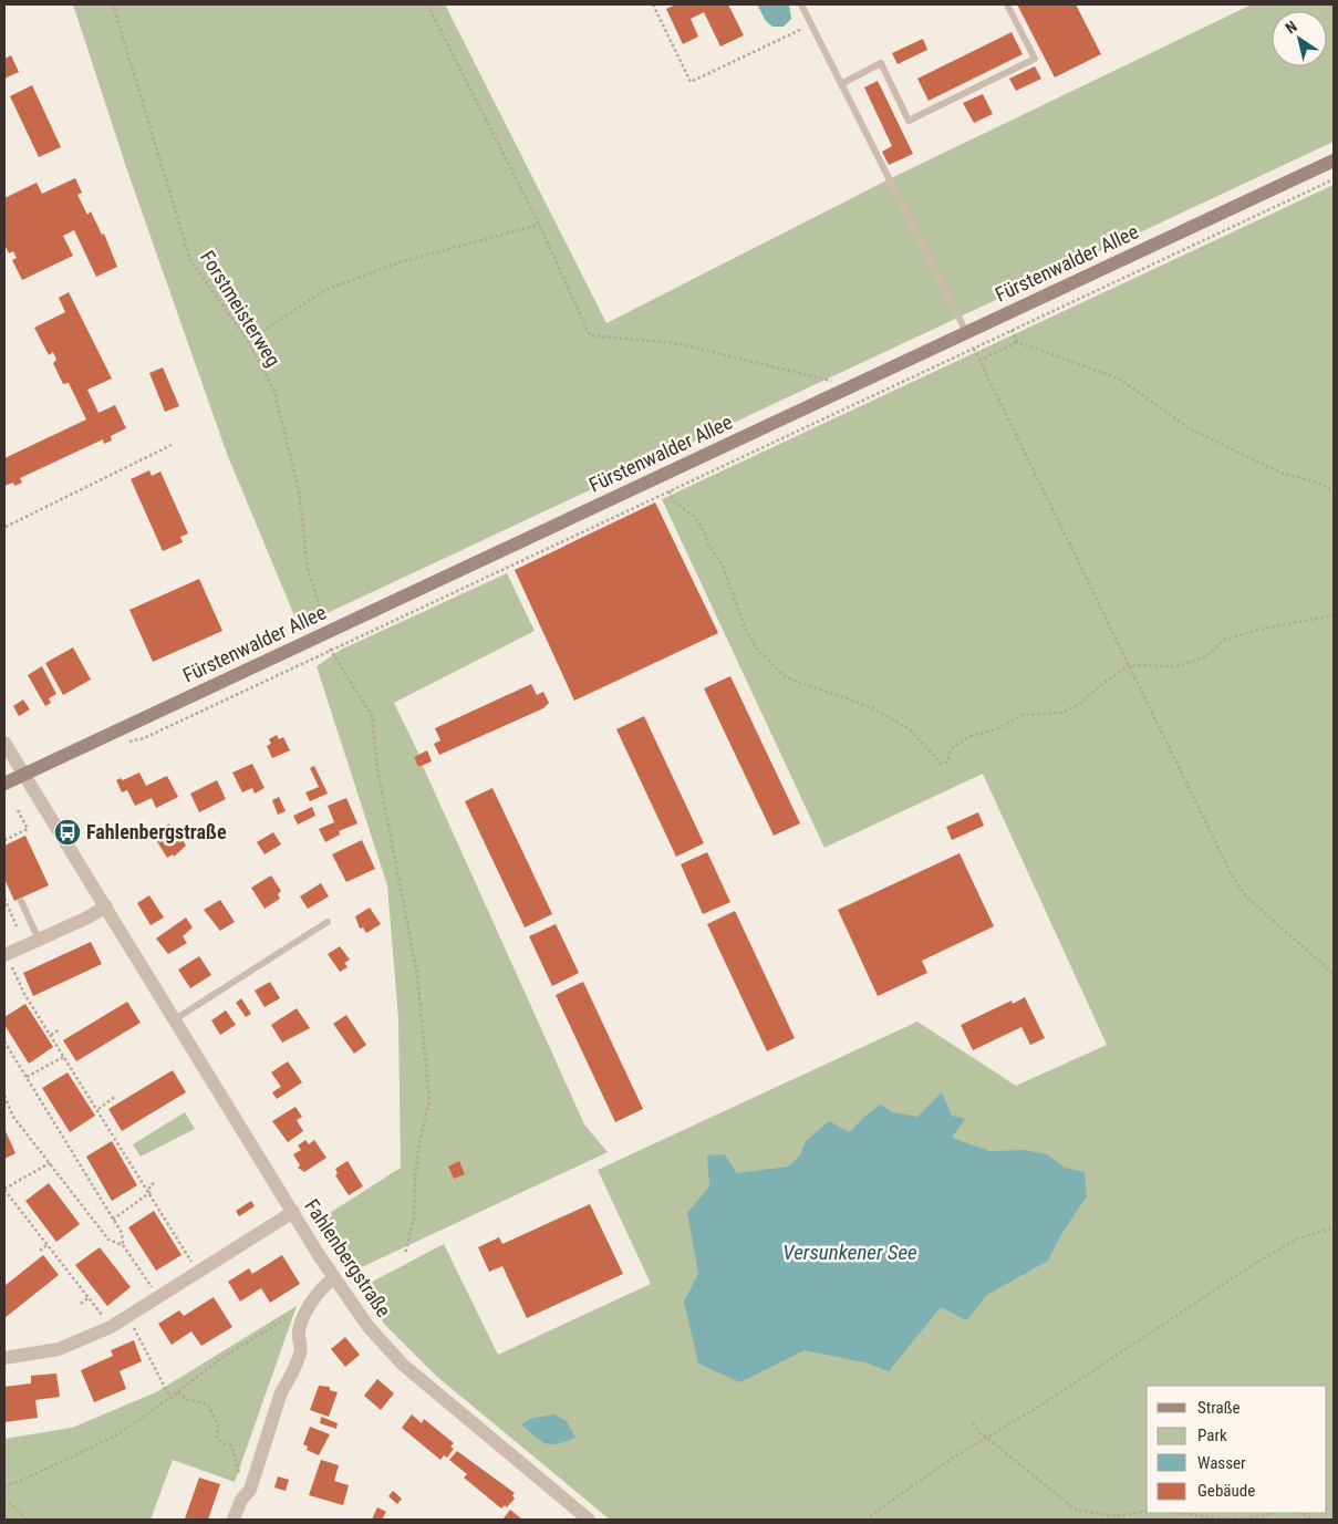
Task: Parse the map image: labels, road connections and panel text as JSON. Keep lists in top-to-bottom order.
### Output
{
  "streets": {
    "main road": ["Fürstenwalder Allee"],
    "street": ["Fahlenbergstraße"],
    "path": ["Forstmeisterweg"]
  },
  "crossings": [
    ["Fürstenwalder Allee", "Forstmeisterweg"],
    ["Fürstenwalder Allee", "Fahlenbergstraße"]
  ],
  "water": ["Versunkener See"],
  "places": {
    "bus stop": ["Fahlenbergstraße"]
  },
  "legend": [
    "Straße",
    "Park",
    "Wasser",
    "Gebäude"
  ],
  "north": "top left"
}
